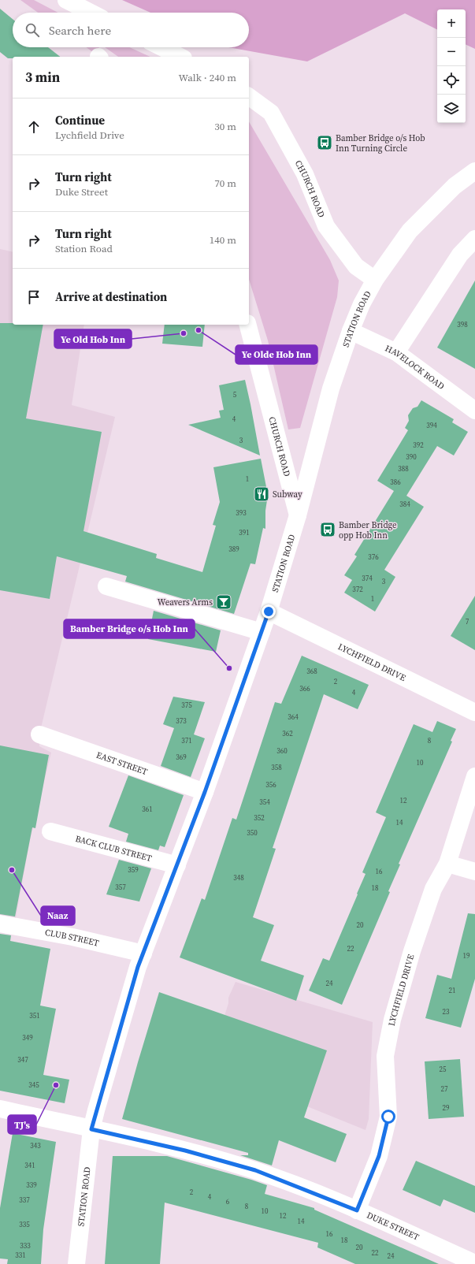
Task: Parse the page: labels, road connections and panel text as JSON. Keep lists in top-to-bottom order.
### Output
{
  "streets": {
    "street": [
      "CHURCH ROAD",
      "STATION ROAD",
      "HAVELOCK ROAD",
      "LYCHFIELD DRIVE",
      "EAST STREET",
      "BACK CLUB STREET",
      "CLUB STREET",
      "DUKE STREET"
    ]
  },
  "crossings": [
    ["CHURCH ROAD", "STATION ROAD"],
    ["STATION ROAD", "HAVELOCK ROAD"],
    ["STATION ROAD", "LYCHFIELD DRIVE"],
    ["STATION ROAD", "EAST STREET"],
    ["STATION ROAD", "BACK CLUB STREET"],
    ["STATION ROAD", "CLUB STREET"],
    ["STATION ROAD", "DUKE STREET"],
    ["LYCHFIELD DRIVE", "DUKE STREET"]
  ],
  "places": {
    "bus stop": ["Bamber Bridge o/s Hob Inn Turning Circle", "Bamber Bridge opp Hob Inn"],
    "other": [
      "Ye Olde Hob Inn",
      "Ye Old Hob Inn",
      "Bamber Bridge o/s Hob Inn",
      "Naaz",
      "TJ's"
    ],
    "restaurant": ["Subway"],
    "bar": ["Weavers Arms"]
  },
  "house_numbers": [
    "398",
    "5",
    "4",
    "394",
    "3",
    "392",
    "390",
    "388",
    "1",
    "386",
    "384",
    "393",
    "391",
    "389",
    "376",
    "374",
    "3",
    "372",
    "1",
    "7",
    "368",
    "2",
    "366",
    "4",
    "375",
    "364",
    "373",
    "362",
    "371",
    "8",
    "360",
    "369",
    "10",
    "358",
    "356",
    "12",
    "354",
    "361",
    "352",
    "14",
    "350",
    "359",
    "16",
    "348",
    "357",
    "18",
    "20",
    "22",
    "19",
    "24",
    "21",
    "23",
    "351",
    "349",
    "347",
    "25",
    "345",
    "27",
    "29",
    "343",
    "341",
    "339",
    "2",
    "4",
    "337",
    "6",
    "8",
    "10",
    "12",
    "14",
    "335",
    "16",
    "18",
    "333",
    "20",
    "22",
    "331",
    "24"
  ],
  "page": {
    "map_buttons": ["+", "−"],
    "search": "Search here",
    "heading": ["3 min", "Walk · 240 m"],
    "list": [
      ["Continue", "Lychfield Drive", "30 m"],
      ["Turn right", "Duke Street", "70 m"],
      ["Turn right", "Station Road", "140 m"],
      "Arrive at destination"
    ]
  }
}
